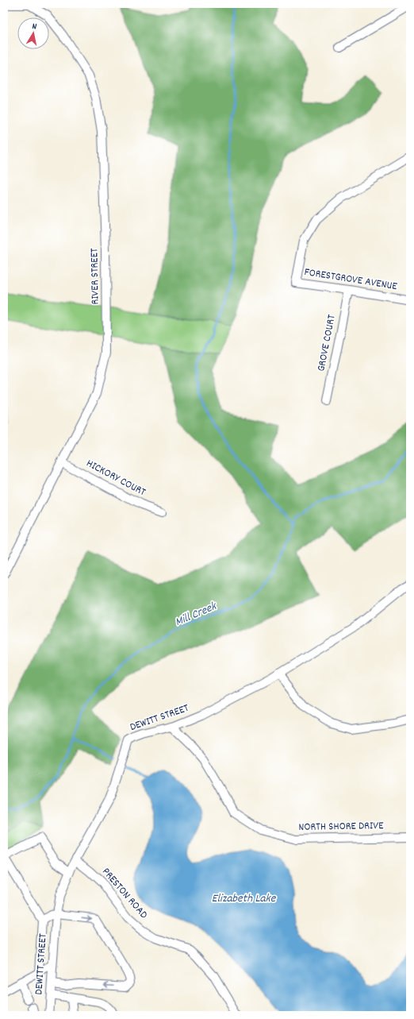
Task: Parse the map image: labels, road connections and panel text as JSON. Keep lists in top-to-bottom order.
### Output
{
  "streets": {
    "street": [
      "RIVER STREET",
      "FORESTGROVE AVENUE",
      "GROVE COURT",
      "HICKORY COURT",
      "DEWITT STREET",
      "NORTH SHORE DRIVE",
      "PRESTON ROAD"
    ]
  },
  "crossings": [
    ["RIVER STREET", "HICKORY COURT"],
    ["FORESTGROVE AVENUE", "GROVE COURT"],
    ["DEWITT STREET", "NORTH SHORE DRIVE"],
    ["DEWITT STREET", "PRESTON ROAD"]
  ],
  "water": ["Mill Creek", "Elizabeth Lake"],
  "north": "top"
}
